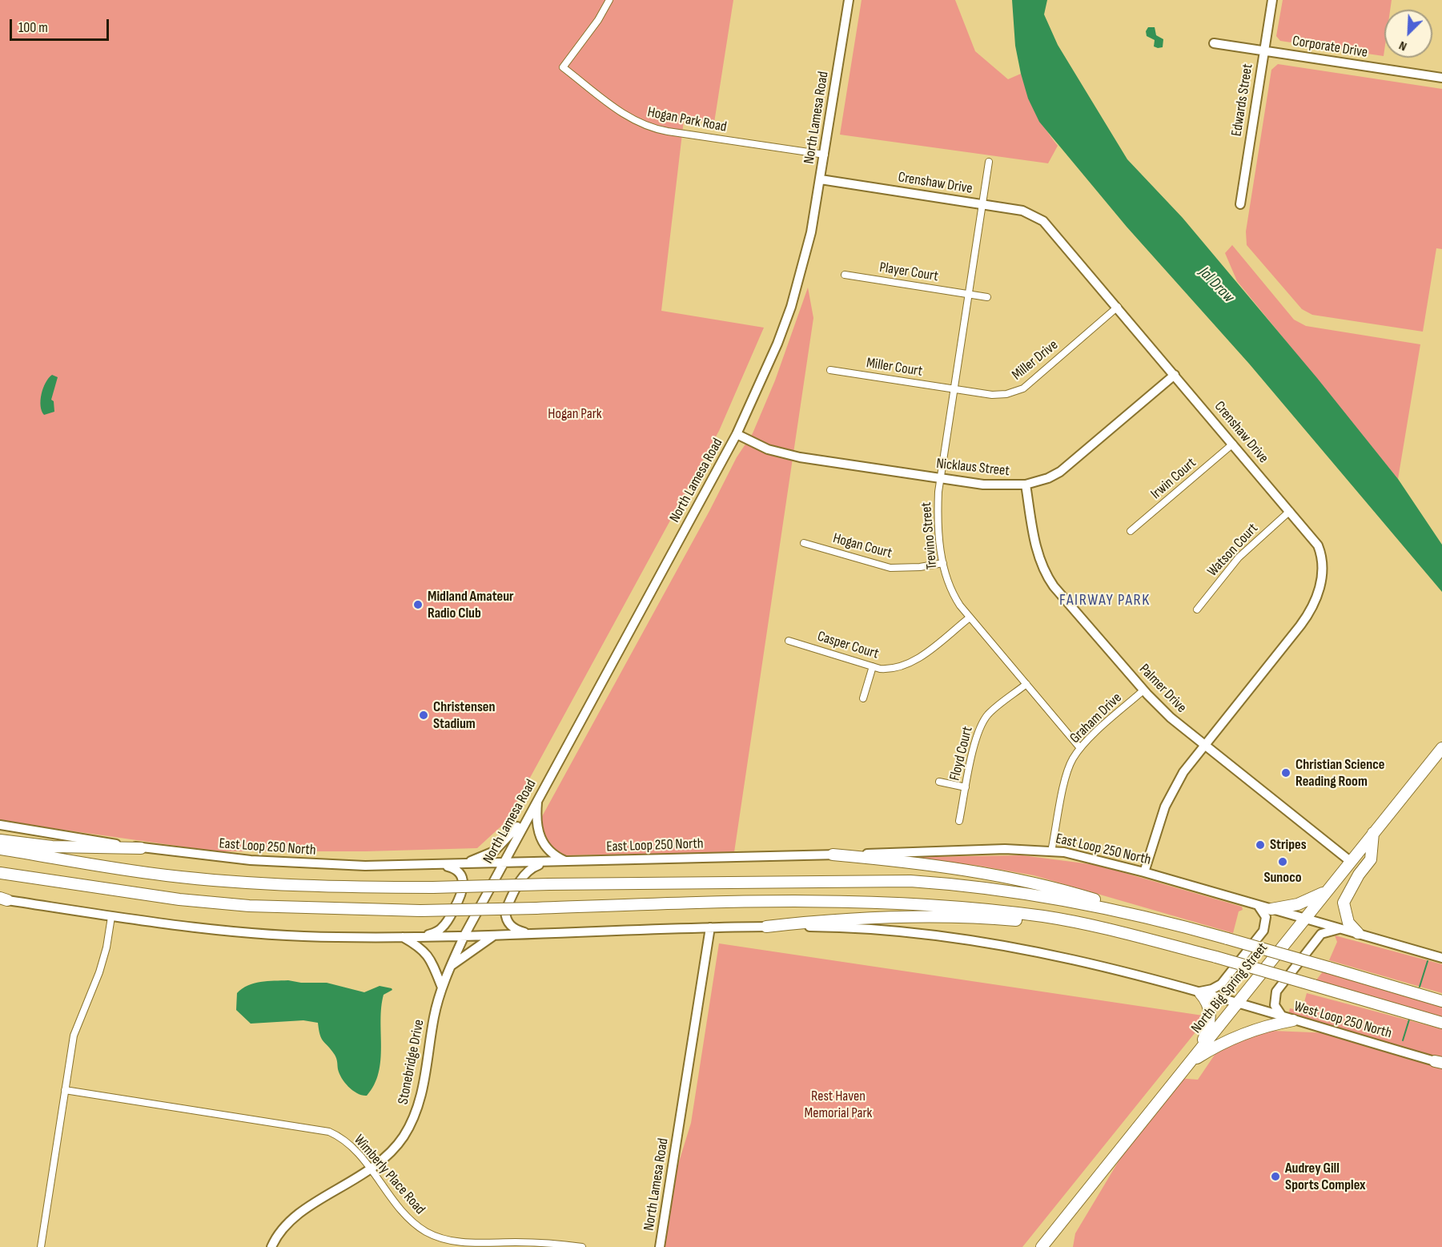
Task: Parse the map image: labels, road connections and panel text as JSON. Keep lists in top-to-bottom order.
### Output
{
  "streets": {
    "highway": ["North Big Spring Street"],
    "main road": [
      "Corporate Drive",
      "Edwards Street",
      "North Lamesa Road",
      "Crenshaw Drive",
      "Nicklaus Street",
      "Palmer Drive",
      "East Loop 250 North",
      "West Loop 250 North",
      "Stonebridge Drive"
    ],
    "street": [
      "Hogan Park Road",
      "Player Court",
      "Miller Drive",
      "Miller Court",
      "Irwin Court",
      "Trevino Street",
      "Hogan Court",
      "Watson Court",
      "Casper Court",
      "Graham Drive",
      "Floyd Court",
      "Wimberly Place Road"
    ]
  },
  "crossings": [
    ["Corporate Drive", "Edwards Street"],
    ["North Lamesa Road", "Hogan Park Road"],
    ["North Lamesa Road", "Crenshaw Drive"],
    ["North Lamesa Road", "Nicklaus Street"],
    ["North Lamesa Road", "East Loop 250 North"],
    ["North Lamesa Road", "Stonebridge Drive"],
    ["Crenshaw Drive", "Miller Drive"],
    ["Crenshaw Drive", "Nicklaus Street"],
    ["Crenshaw Drive", "Irwin Court"],
    ["Crenshaw Drive", "Trevino Street"],
    ["Crenshaw Drive", "Watson Court"],
    ["Crenshaw Drive", "Palmer Drive"],
    ["Crenshaw Drive", "East Loop 250 North"],
    ["Player Court", "Trevino Street"],
    ["Miller Drive", "Miller Court"],
    ["Miller Drive", "Trevino Street"],
    ["Miller Court", "Trevino Street"],
    ["Nicklaus Street", "Trevino Street"],
    ["Nicklaus Street", "Palmer Drive"],
    ["Trevino Street", "Hogan Court"],
    ["Trevino Street", "Casper Court"],
    ["Trevino Street", "Graham Drive"],
    ["Trevino Street", "Floyd Court"],
    ["Palmer Drive", "Graham Drive"],
    ["Palmer Drive", "North Big Spring Street"],
    ["Graham Drive", "East Loop 250 North"],
    ["East Loop 250 North", "North Big Spring Street"],
    ["North Big Spring Street", "West Loop 250 North"],
    ["Stonebridge Drive", "Wimberly Place Road"]
  ],
  "districts": ["FAIRWAY PARK"],
  "water": ["Jal Draw"],
  "parks": ["Hogan Park", "Rest Haven Memorial Park"],
  "places": [
    "Midland Amateur Radio Club",
    "Christensen Stadium",
    "Christian Science Reading Room",
    "Stripes",
    "Sunoco",
    "Audrey Gill Sports Complex"
  ],
  "scale_bar": "100 m",
  "north": "bottom left"
}
